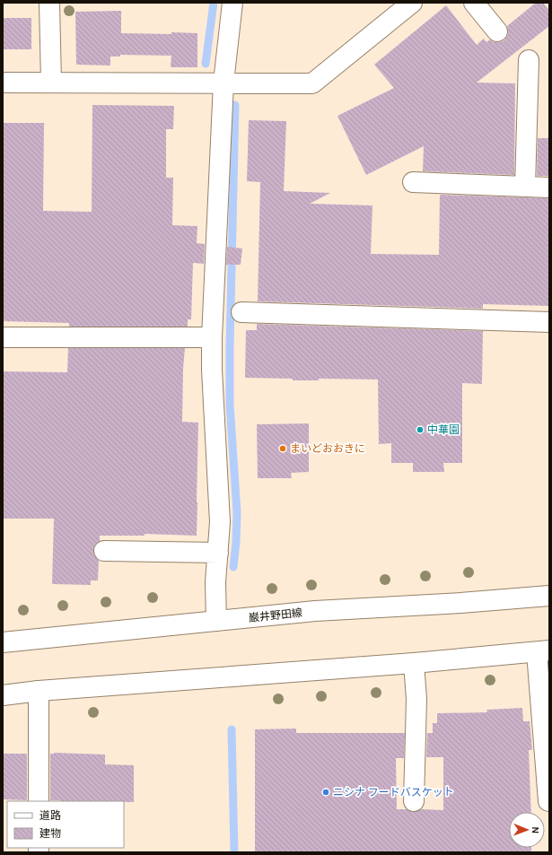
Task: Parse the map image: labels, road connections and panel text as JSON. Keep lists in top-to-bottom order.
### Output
{
  "streets": {
    "street": ["巌井野田線"]
  },
  "places": ["中華園", "まいどおおきに", "ニシナ フードバスケット"],
  "legend": ["道路", "建物"],
  "north": "right"
}
